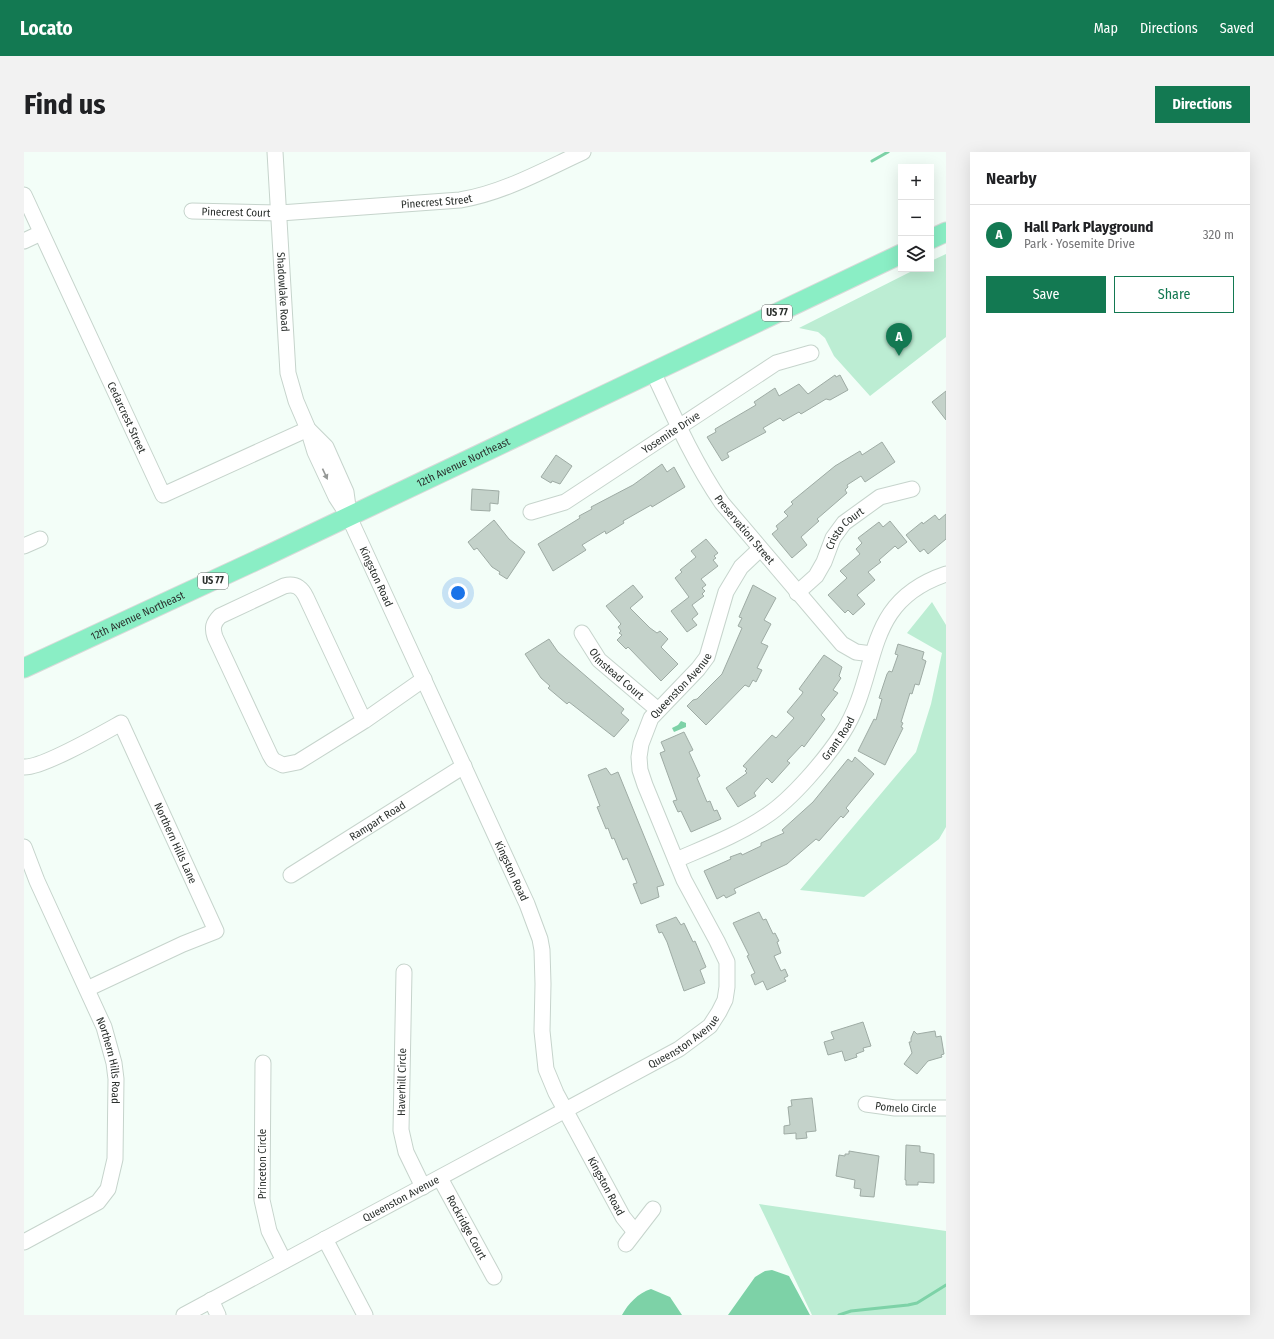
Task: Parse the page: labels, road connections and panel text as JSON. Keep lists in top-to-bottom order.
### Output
{
  "streets": {
    "main road": ["US 77", "12th Avenue Northeast"],
    "street": [
      "Pinecrest Street",
      "Pinecrest Court",
      "Shadowlake Road",
      "Cedarcrest Street",
      "Yosemite Drive",
      "Preservation Street",
      "Cristo Court",
      "Kingston Road",
      "Olmstead Court",
      "Queenston Avenue",
      "Grant Road",
      "Rampart Road",
      "Northern Hills Lane",
      "Northern Hills Road",
      "Haverhill Circle",
      "Pomelo Circle",
      "Princeton Circle",
      "Rockridge Court"
    ]
  },
  "crossings": [
    ["Pinecrest Street", "Pinecrest Court"],
    ["Pinecrest Street", "Shadowlake Road"],
    ["Pinecrest Court", "Shadowlake Road"],
    ["Shadowlake Road", "Cedarcrest Street"],
    ["Shadowlake Road", "12th Avenue Northeast"],
    ["Shadowlake Road", "Kingston Road"],
    ["Yosemite Drive", "Preservation Street"],
    ["12th Avenue Northeast", "Preservation Street"],
    ["12th Avenue Northeast", "Kingston Road"],
    ["Preservation Street", "Cristo Court"],
    ["Preservation Street", "Queenston Avenue"],
    ["Preservation Street", "Grant Road"],
    ["Kingston Road", "Queenston Avenue"],
    ["Kingston Road", "Rampart Road"],
    ["Olmstead Court", "Queenston Avenue"],
    ["Queenston Avenue", "Grant Road"],
    ["Queenston Avenue", "Haverhill Circle"],
    ["Queenston Avenue", "Princeton Circle"],
    ["Queenston Avenue", "Rockridge Court"],
    ["Northern Hills Lane", "Northern Hills Road"]
  ],
  "page": {
    "header": "Locato",
    "nav": ["Map", "Directions", "Saved"],
    "buttons": [
      "Directions",
      ["Save", "Share"]
    ],
    "title": "Find us",
    "heading": "Nearby",
    "map_buttons": ["+", "−"],
    "list": [
      {
        "mark": "A",
        "name": "Hall Park Playground",
        "note": "Park · Yosemite Drive",
        "value": "320 m"
      }
    ],
    "pins": "A"
  }
}
